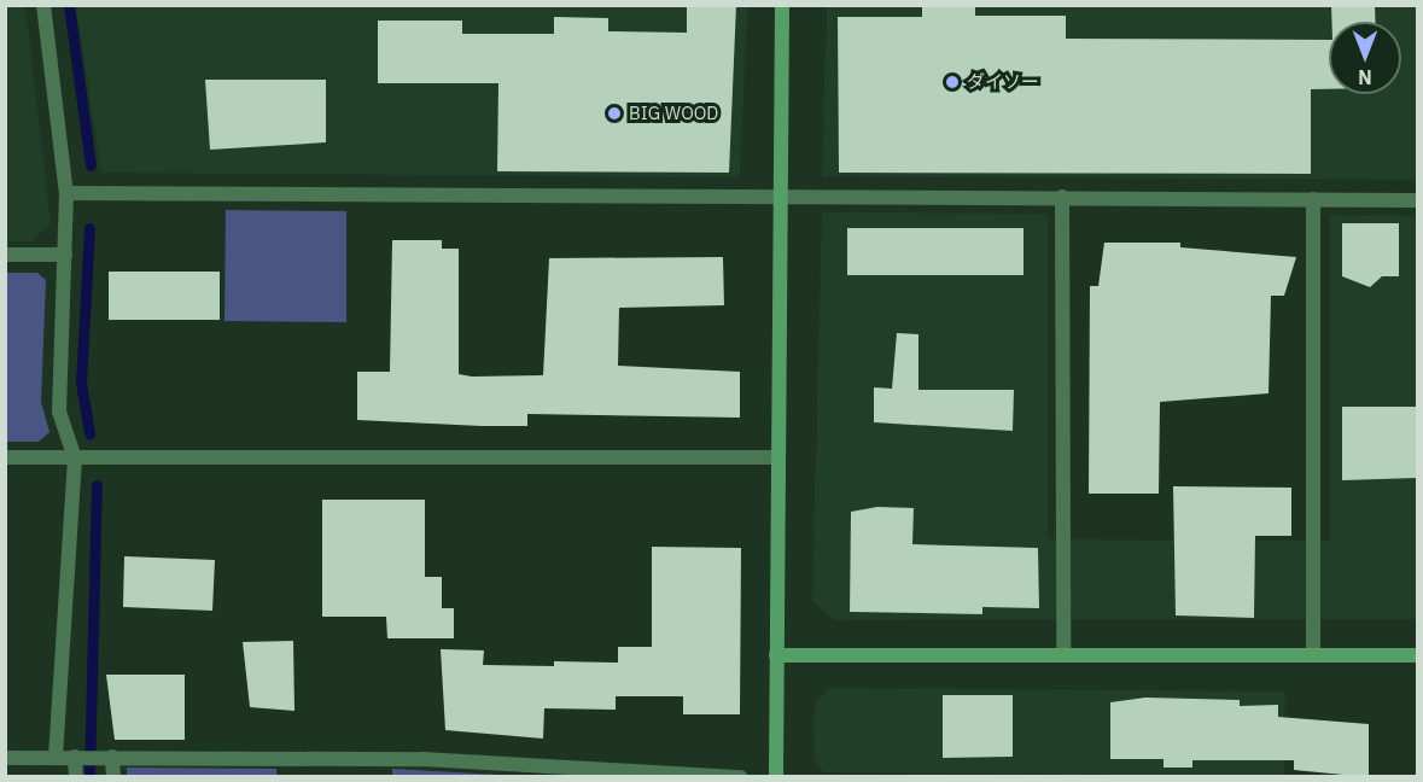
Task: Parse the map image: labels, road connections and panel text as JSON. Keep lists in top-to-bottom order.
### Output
{
  "places": ["ダイソー", "BIG WOOD"],
  "north": "bottom"
}
